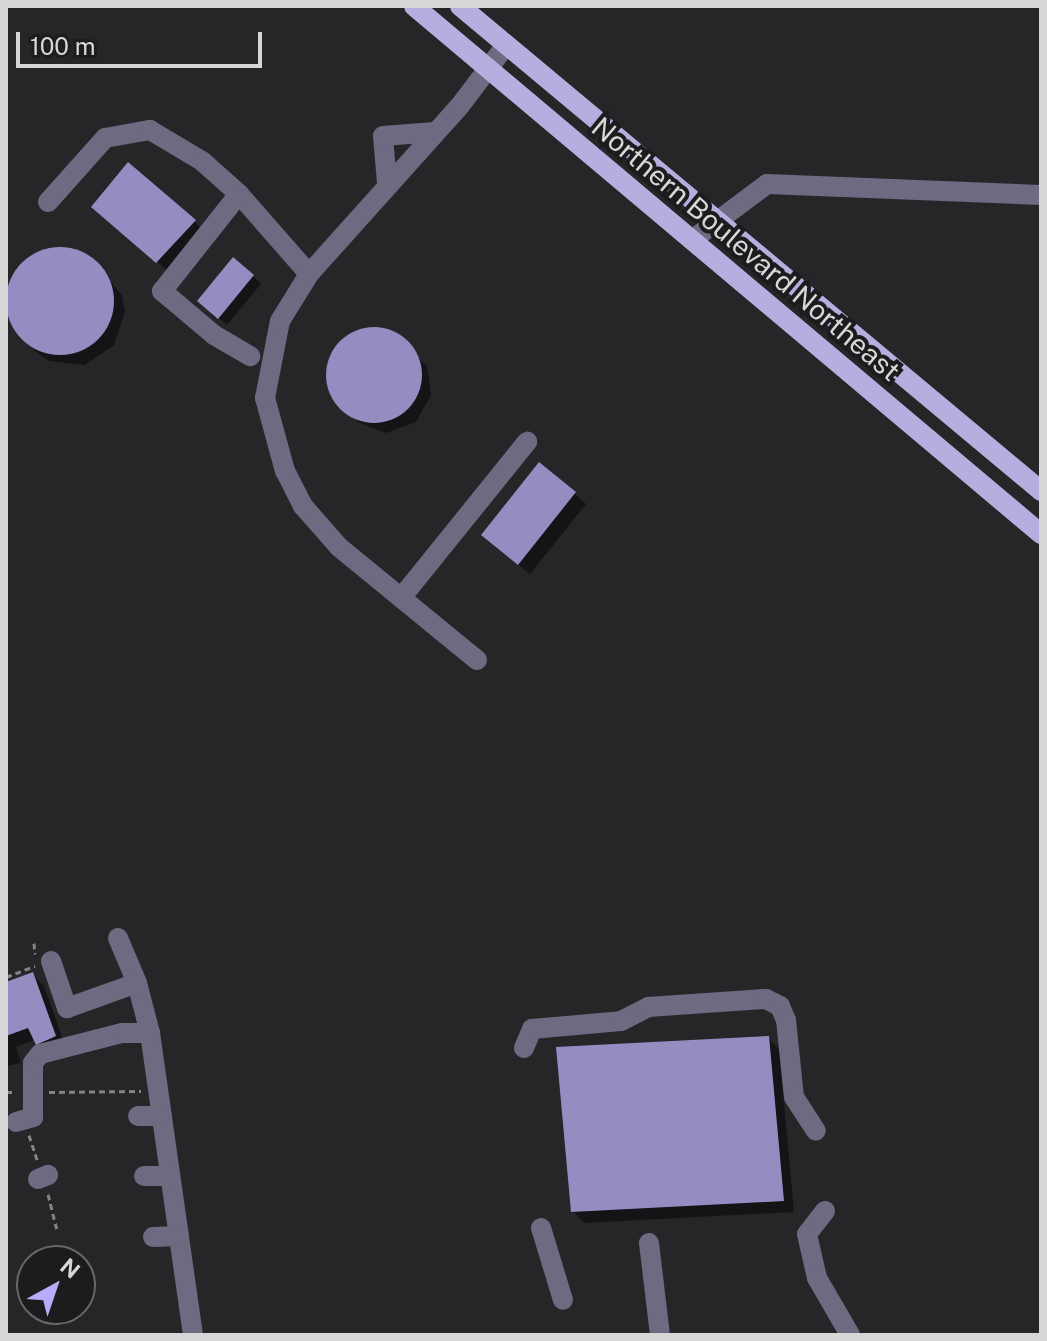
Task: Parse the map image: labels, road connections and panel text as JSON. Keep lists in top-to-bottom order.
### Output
{
  "streets": {
    "main road": ["Northern Boulevard Northeast"]
  },
  "scale_bar": "100 m",
  "north": "top right"
}
